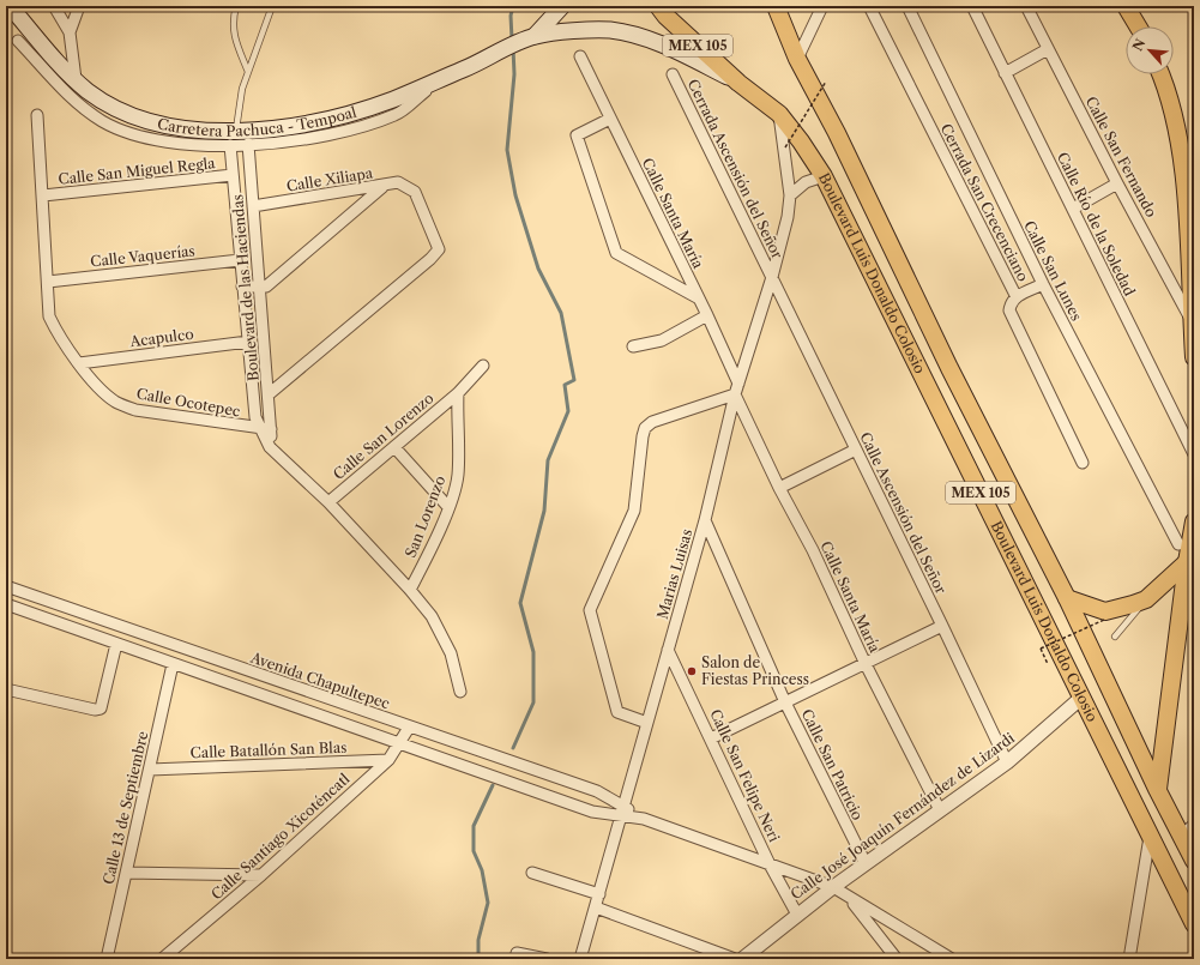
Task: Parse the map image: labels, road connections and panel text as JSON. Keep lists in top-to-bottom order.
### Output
{
  "streets": {
    "main road": ["MEX 105", "Carretera Pachuca - Tempoal", "Boulevard Luis Donaldo Colosio"],
    "street": [
      "Calle San Fernando",
      "Cerrada Ascensión del Señor",
      "Calle San Miguel Regla",
      "Calle Xiliapa",
      "Cerrada San Crecenciano",
      "Calle Santa María",
      "Calle Río de la Soledad",
      "Calle Vaquerías",
      "Calle San Lunes",
      "Boulevard de las Haciendas",
      "Acapulco",
      "Calle Ocotepec",
      "Calle San Lorenzo",
      "Calle Ascensión del Señor",
      "San Lorenzo",
      "Marias Luisas",
      "Avenida Chapultepec",
      "Calle Batallón San Blas",
      "Calle San Patricio",
      "Calle San Felipe Neri",
      "Calle 13 de Septiembre",
      "Calle José Joaquín Fernández de Lizardi",
      "Calle Santiago Xicoténcatl"
    ]
  },
  "crossings": [
    ["MEX 105", "Carretera Pachuca - Tempoal"],
    ["MEX 105", "Boulevard Luis Donaldo Colosio"],
    ["Carretera Pachuca - Tempoal", "Boulevard Luis Donaldo Colosio"],
    ["Carretera Pachuca - Tempoal", "Boulevard de las Haciendas"],
    ["Cerrada Ascensión del Señor", "Calle Ascensión del Señor"],
    ["Cerrada Ascensión del Señor", "Marias Luisas"],
    ["Calle San Miguel Regla", "Boulevard de las Haciendas"],
    ["Calle San Miguel Regla", "Calle Ocotepec"],
    ["Calle Xiliapa", "Boulevard de las Haciendas"],
    ["Calle Santa María", "Marias Luisas"],
    ["Calle Santa María", "Calle José Joaquín Fernández de Lizardi"],
    ["Calle Vaquerías", "Boulevard de las Haciendas"],
    ["Calle Vaquerías", "Calle Ocotepec"],
    ["Boulevard Luis Donaldo Colosio", "Marias Luisas"],
    ["Boulevard Luis Donaldo Colosio", "Calle José Joaquín Fernández de Lizardi"],
    ["Boulevard de las Haciendas", "Acapulco"],
    ["Boulevard de las Haciendas", "Calle Ocotepec"],
    ["Acapulco", "Calle Ocotepec"],
    ["Calle San Lorenzo", "San Lorenzo"],
    ["Calle Ascensión del Señor", "Marias Luisas"],
    ["Calle Ascensión del Señor", "Calle José Joaquín Fernández de Lizardi"],
    ["Marias Luisas", "Avenida Chapultepec"],
    ["Marias Luisas", "Calle San Patricio"],
    ["Marias Luisas", "Calle San Felipe Neri"],
    ["Avenida Chapultepec", "Calle San Felipe Neri"],
    ["Avenida Chapultepec", "Calle José Joaquín Fernández de Lizardi"],
    ["Avenida Chapultepec", "Calle Santiago Xicoténcatl"],
    ["Calle Batallón San Blas", "Calle 13 de Septiembre"],
    ["Calle Batallón San Blas", "Calle Santiago Xicoténcatl"],
    ["Calle San Patricio", "Calle José Joaquín Fernández de Lizardi"],
    ["Calle San Felipe Neri", "Calle José Joaquín Fernández de Lizardi"]
  ],
  "places": ["Salon de Fiestas Princess"],
  "north": "top left"
}
